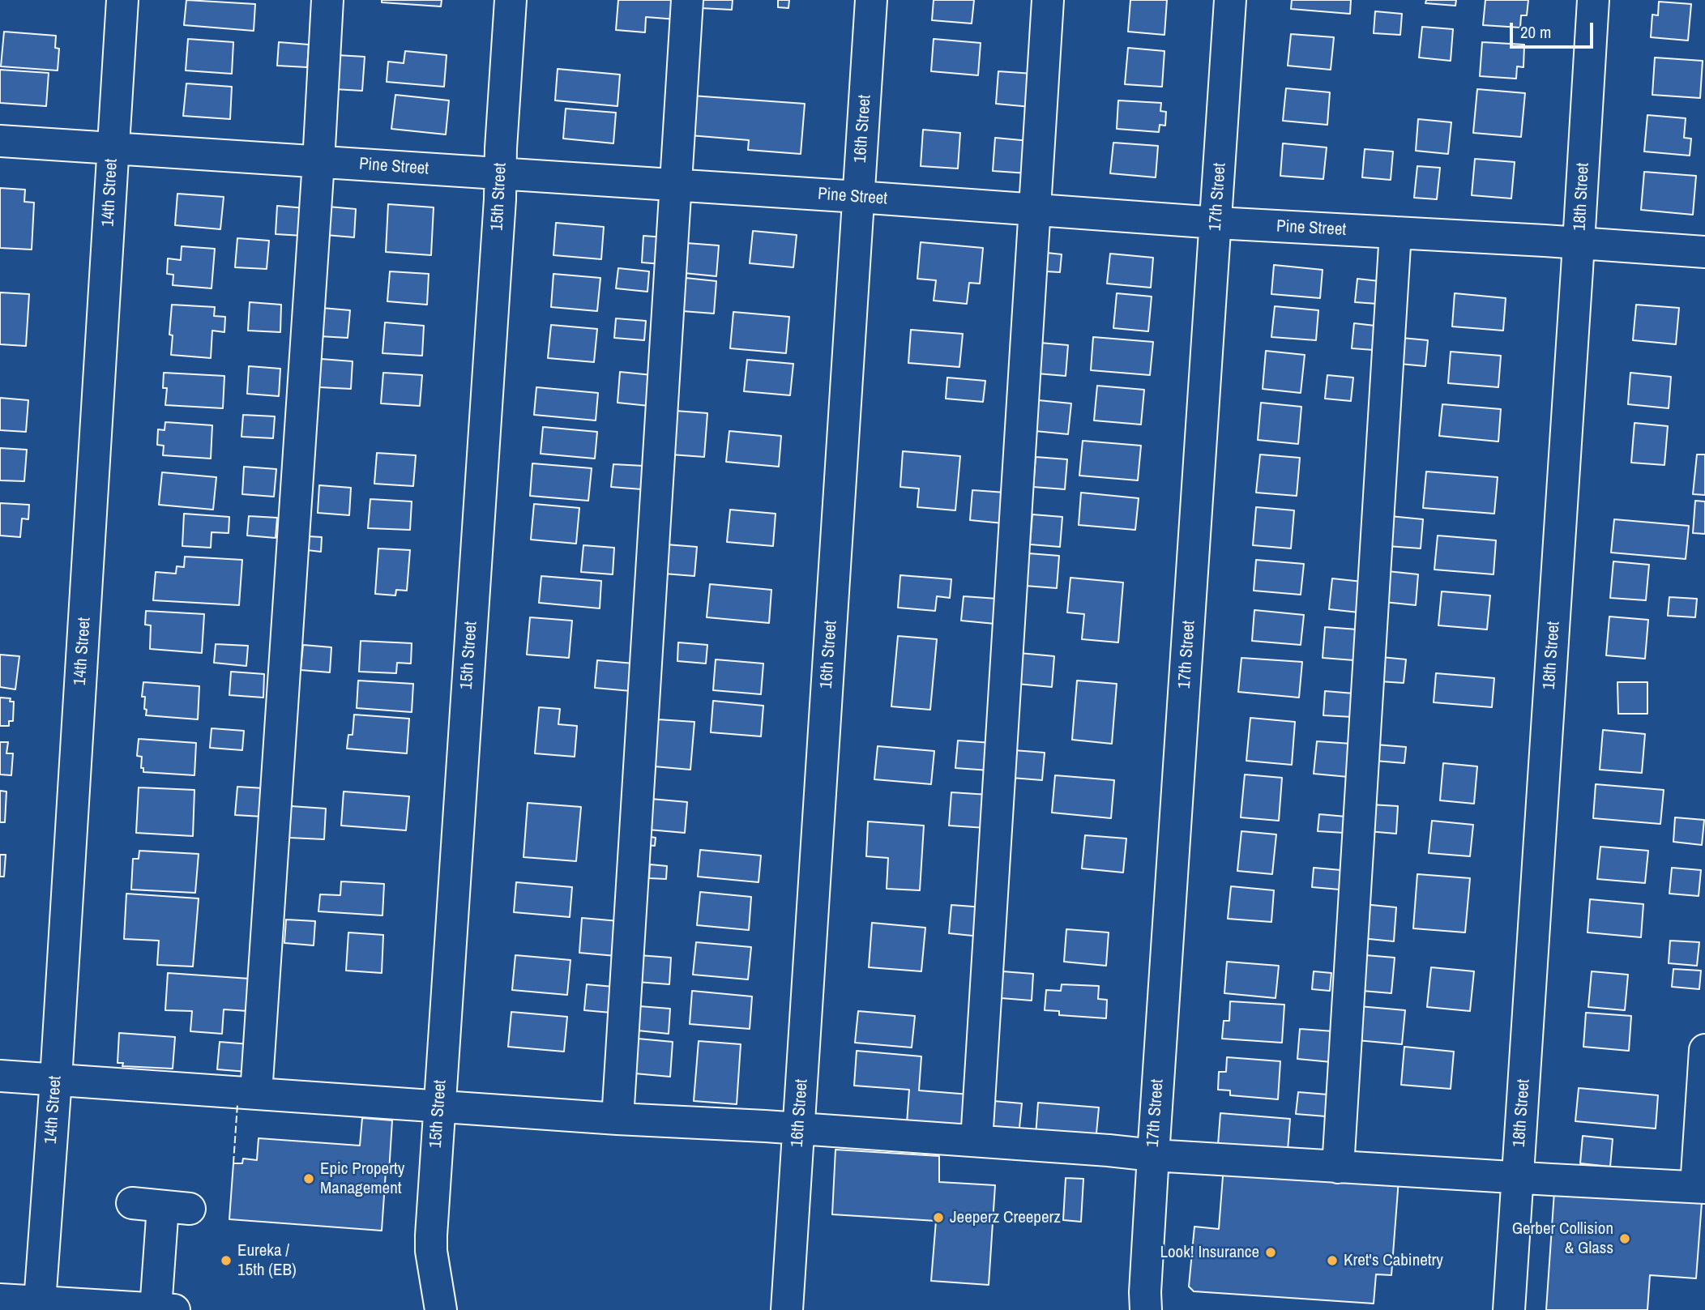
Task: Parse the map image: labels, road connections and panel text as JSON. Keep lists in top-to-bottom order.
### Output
{
  "streets": {
    "street": [
      "16th Street",
      "Pine Street",
      "14th Street",
      "15th Street",
      "17th Street",
      "18th Street"
    ]
  },
  "crossings": [
    ["16th Street", "Pine Street"],
    ["Pine Street", "14th Street"],
    ["Pine Street", "15th Street"],
    ["Pine Street", "17th Street"],
    ["Pine Street", "18th Street"]
  ],
  "places": [
    "Epic Property Management",
    "Jeeperz Creeperz",
    "Gerber Collision & Glass",
    "Look! Insurance",
    "Eureka / 15th (EB)",
    "Kret's Cabinetry"
  ],
  "scale_bar": "20 m"
}
